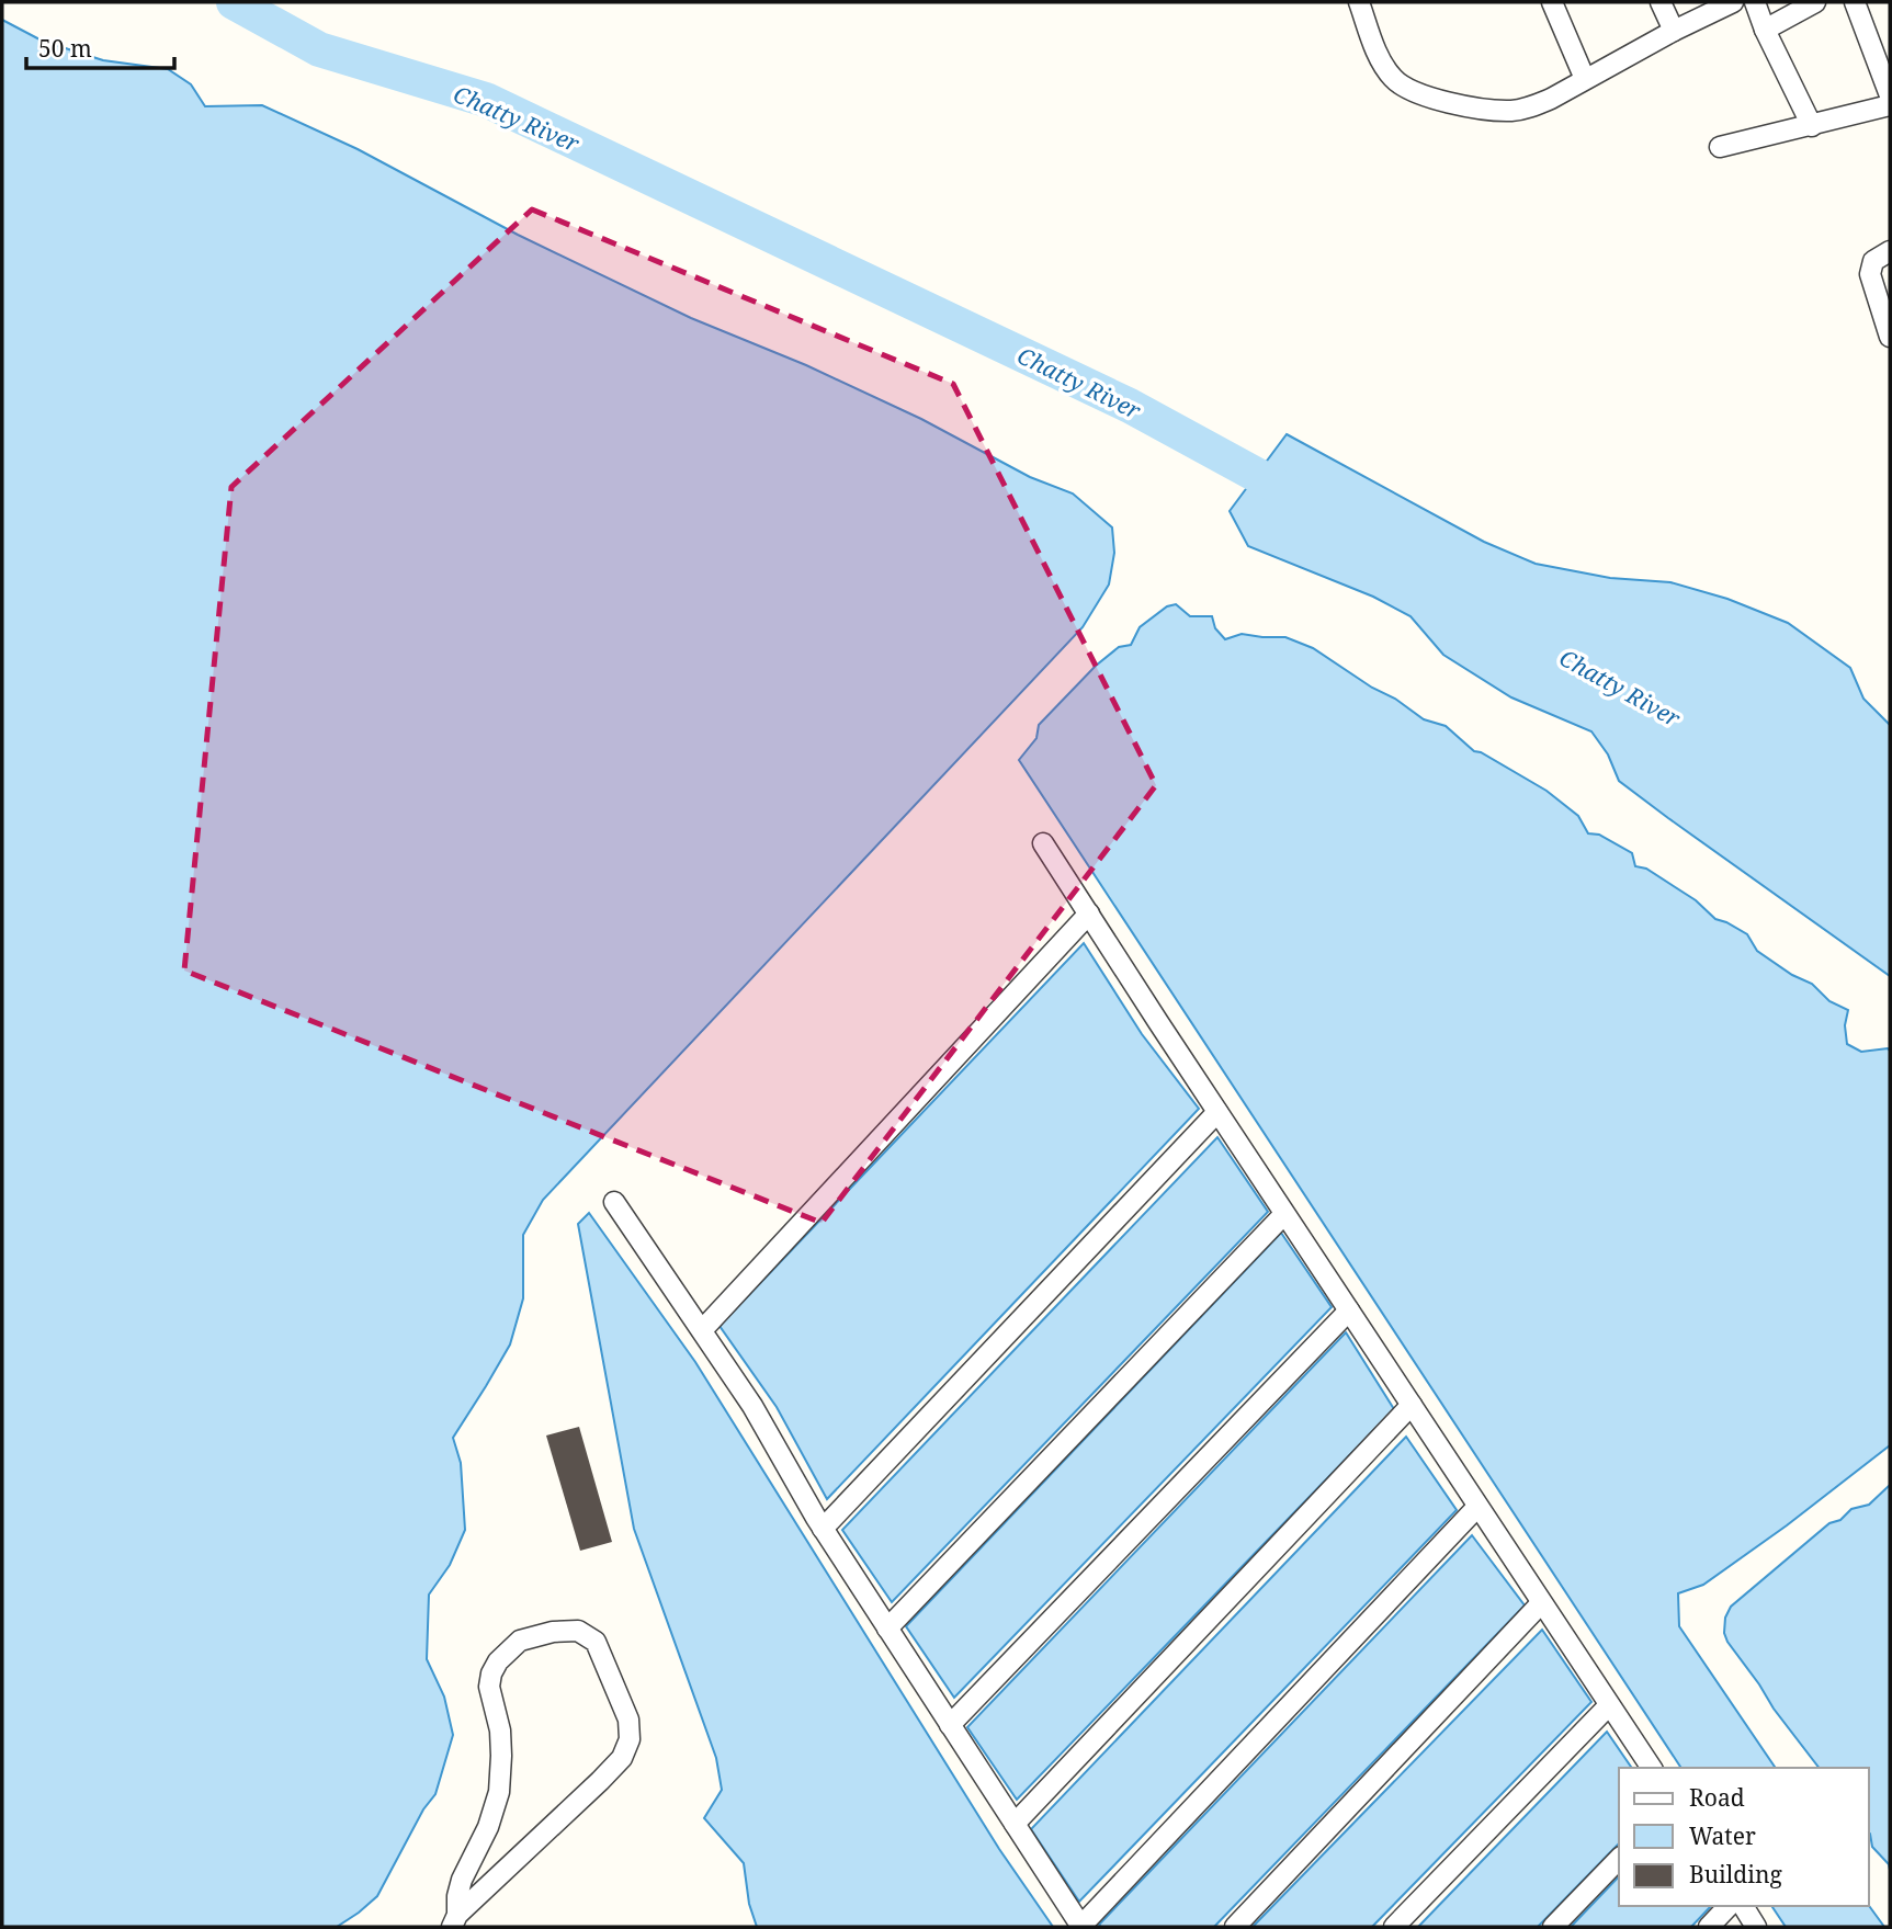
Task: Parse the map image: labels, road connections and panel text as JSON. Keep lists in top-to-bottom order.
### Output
{
  "water": ["Chatty River"],
  "legend": ["Road", "Water", "Building"],
  "scale_bar": "50 m"
}
